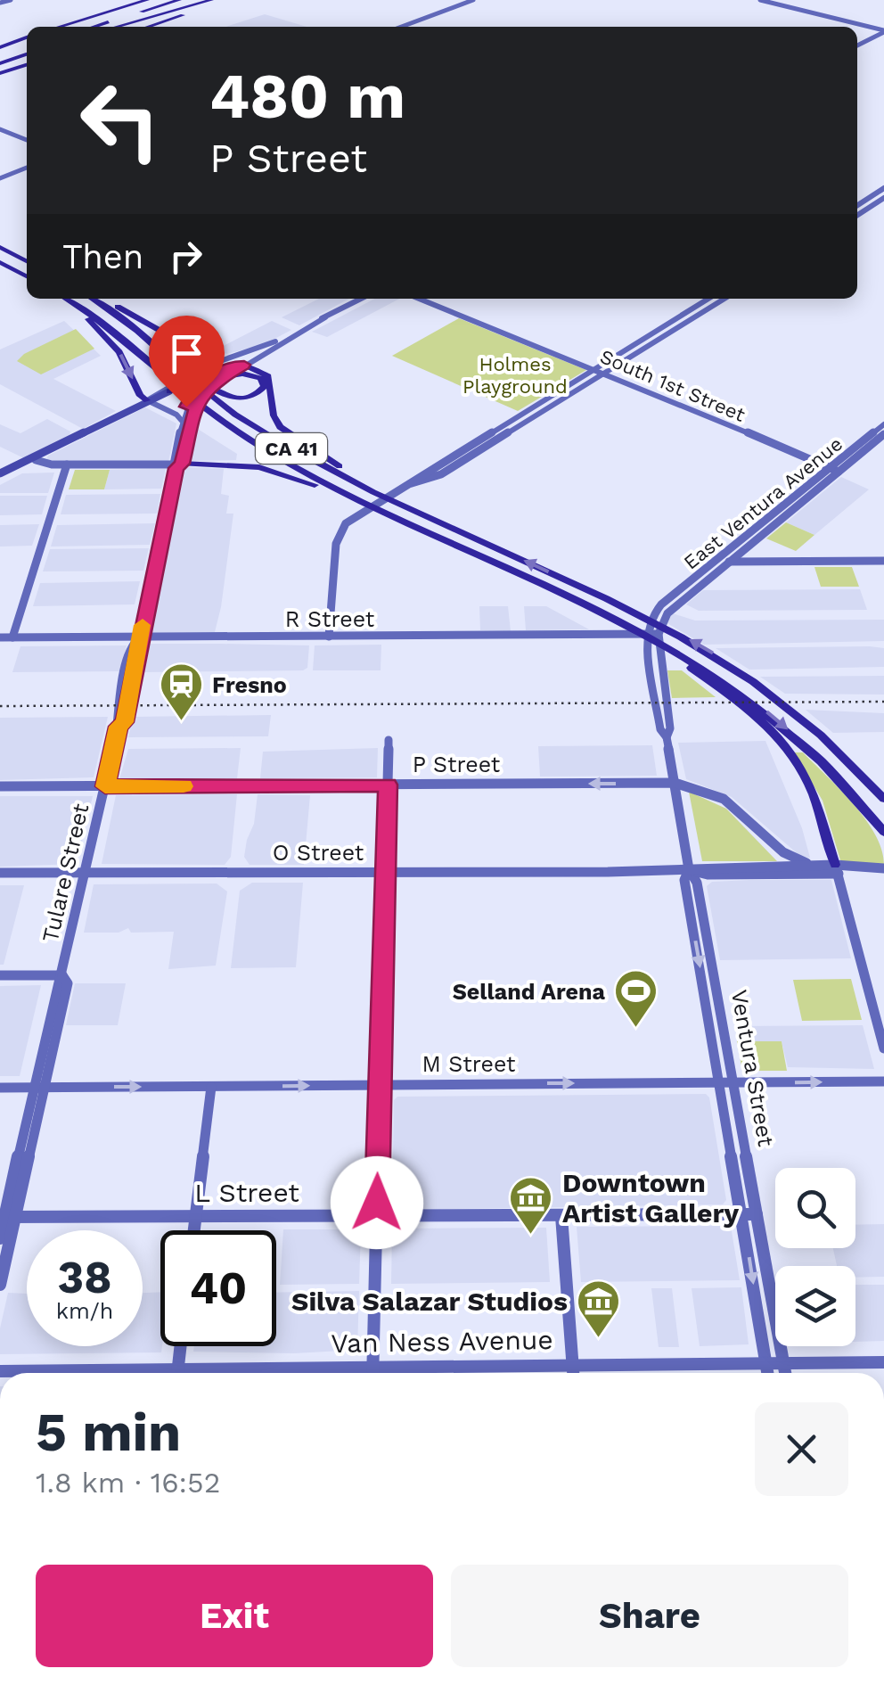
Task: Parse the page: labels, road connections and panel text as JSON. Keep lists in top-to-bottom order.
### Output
{
  "streets": {
    "highway": ["CA 41"],
    "main road": [
      "South 1st Street",
      "East Ventura Avenue",
      "R Street",
      "P Street",
      "O Street",
      "Tulare Street",
      "M Street",
      "Ventura Street",
      "L Street",
      "Van Ness Avenue"
    ]
  },
  "crossings": [
    ["South 1st Street", "East Ventura Avenue"],
    ["East Ventura Avenue", "R Street"],
    ["East Ventura Avenue", "Ventura Street"],
    ["R Street", "Tulare Street"],
    ["R Street", "Ventura Street"],
    ["P Street", "O Street"],
    ["P Street", "Tulare Street"],
    ["P Street", "Ventura Street"],
    ["O Street", "Tulare Street"],
    ["O Street", "Ventura Street"],
    ["Tulare Street", "M Street"],
    ["Tulare Street", "L Street"],
    ["M Street", "Ventura Street"],
    ["Ventura Street", "L Street"],
    ["Ventura Street", "Van Ness Avenue"]
  ],
  "one_way": ["M Street"],
  "parks": ["Holmes Playground"],
  "places": {
    "station": ["Fresno"],
    "sports": ["Selland Arena"],
    "museum": ["Downtown Artist Gallery", "Silva Salazar Studios"]
  },
  "page": {
    "turn": ["480 m", "P Street"],
    "then": "Then",
    "speed": "38 km/h",
    "limit": "40",
    "heading": ["5 min", "1.8 km · 16:52"],
    "buttons": ["Exit", "Share"]
  }
}
